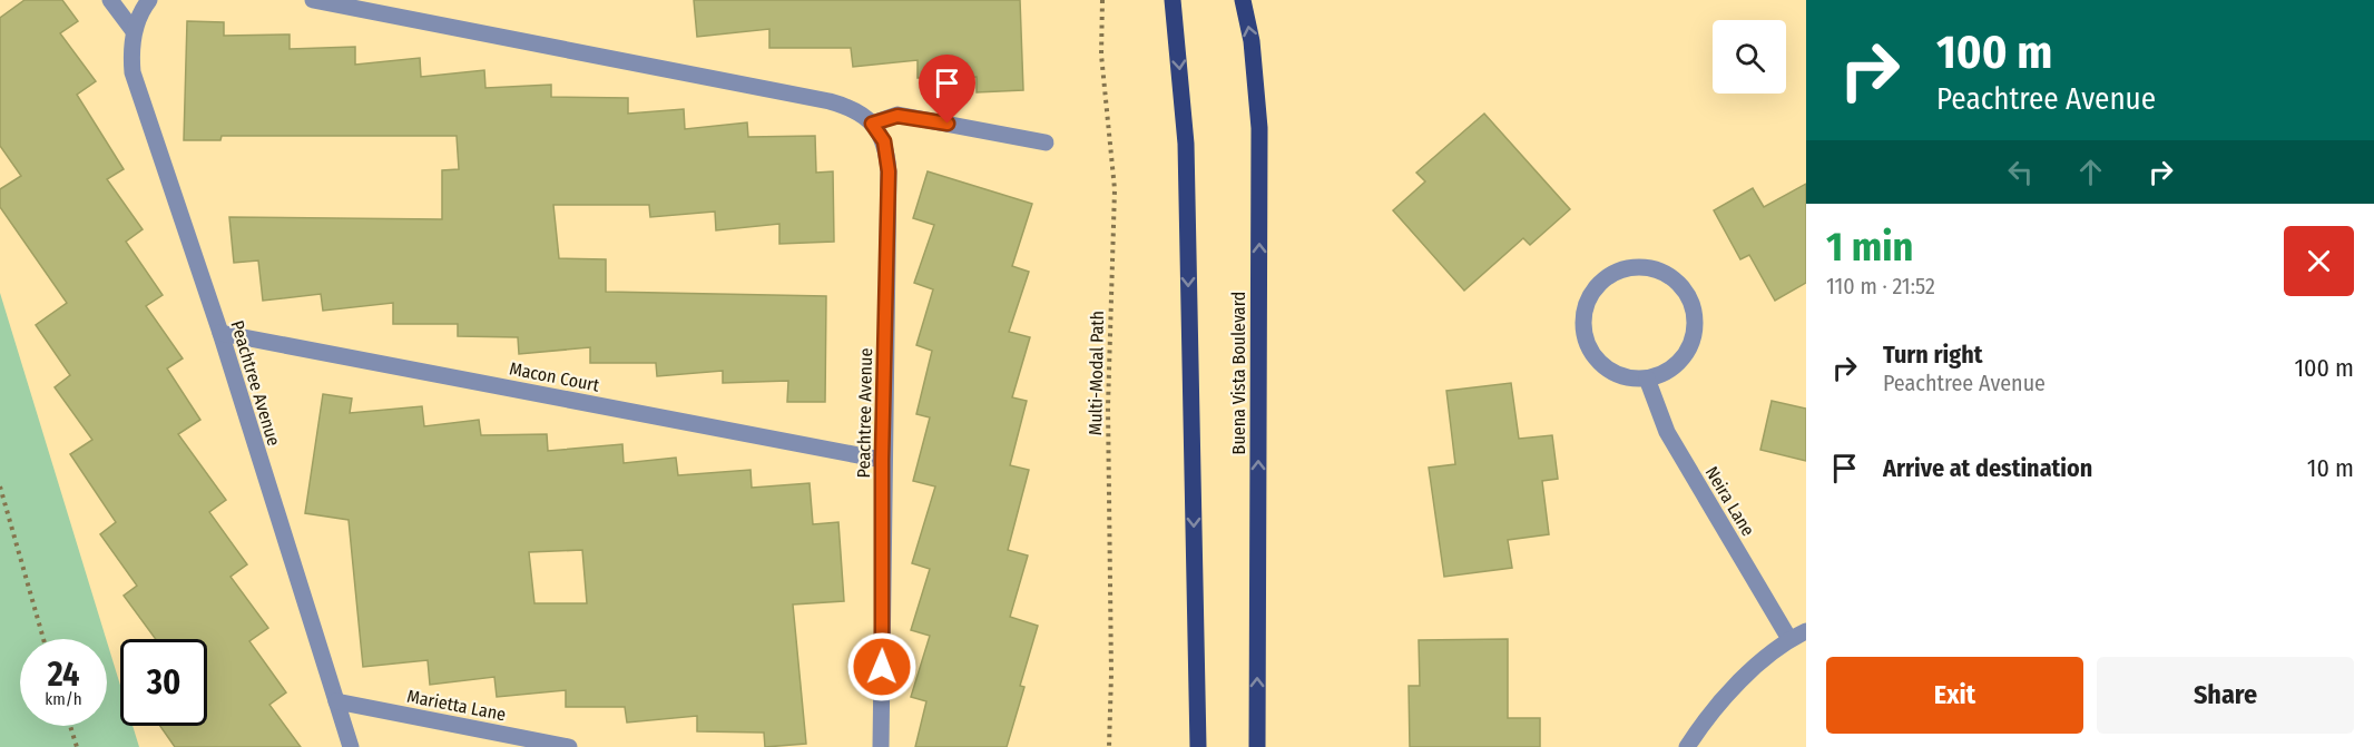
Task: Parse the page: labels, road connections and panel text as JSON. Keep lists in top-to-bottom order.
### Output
{
  "streets": {
    "main road": ["Buena Vista Boulevard"],
    "street": [
      "Macon Court",
      "Peachtree Avenue",
      "Neira Lane",
      "Marietta Lane"
    ],
    "path": ["Multi-Modal Path"]
  },
  "crossings": [
    ["Macon Court", "Peachtree Avenue"],
    ["Peachtree Avenue", "Marietta Lane"]
  ],
  "page": {
    "turn": ["100 m", "Peachtree Avenue"],
    "heading": ["1 min", "110 m · 21:52"],
    "list": [
      {
        "name": "Turn right",
        "note": "Peachtree Avenue",
        "value": "100 m"
      },
      {
        "name": "Arrive at destination",
        "value": "10 m"
      }
    ],
    "speed": "24 km/h",
    "limit": "30",
    "buttons": ["Exit", "Share"]
  }
}
